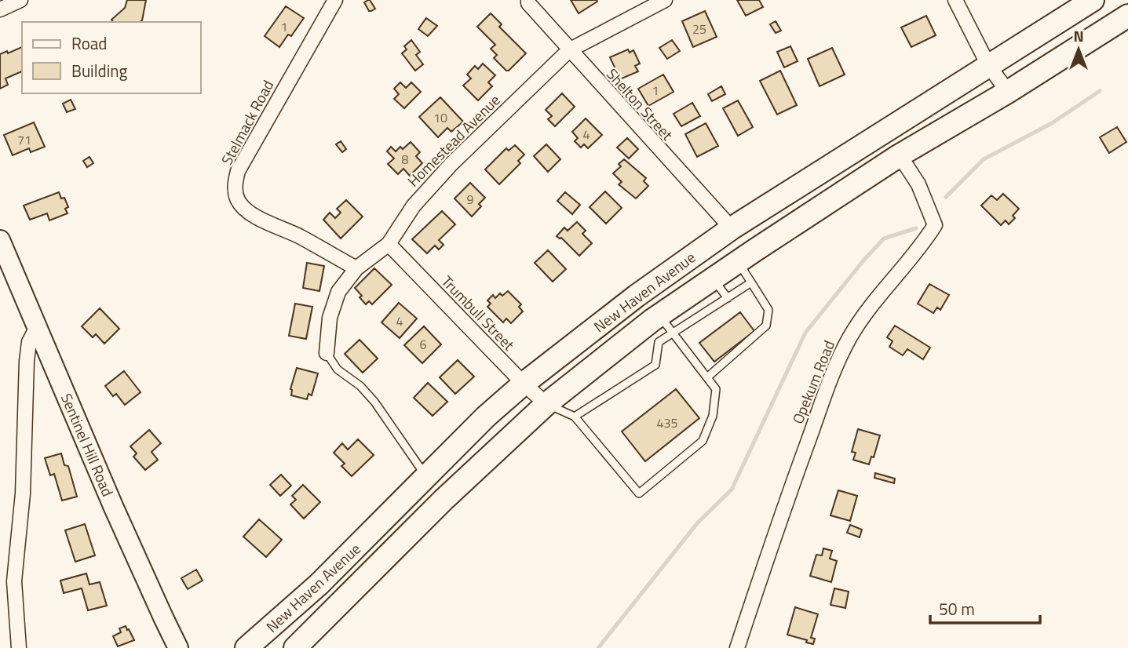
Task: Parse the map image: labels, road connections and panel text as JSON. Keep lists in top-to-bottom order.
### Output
{
  "streets": {
    "highway": ["New Haven Avenue"],
    "main road": ["Sentinel Hill Road"],
    "street": [
      "Shelton Street",
      "Stelmack Road",
      "Homestead Avenue",
      "Trumbull Street",
      "Opekum Road"
    ]
  },
  "crossings": [
    ["Shelton Street", "Homestead Avenue"],
    ["Shelton Street", "New Haven Avenue"],
    ["Stelmack Road", "Homestead Avenue"],
    ["Homestead Avenue", "Trumbull Street"],
    ["New Haven Avenue", "Trumbull Street"],
    ["New Haven Avenue", "Opekum Road"]
  ],
  "house_numbers": [
    "1",
    "25",
    "1",
    "10",
    "4",
    "71",
    "8",
    "9",
    "4",
    "6",
    "435"
  ],
  "legend": ["Road", "Building"],
  "scale_bar": "50 m",
  "north": "top"
}
